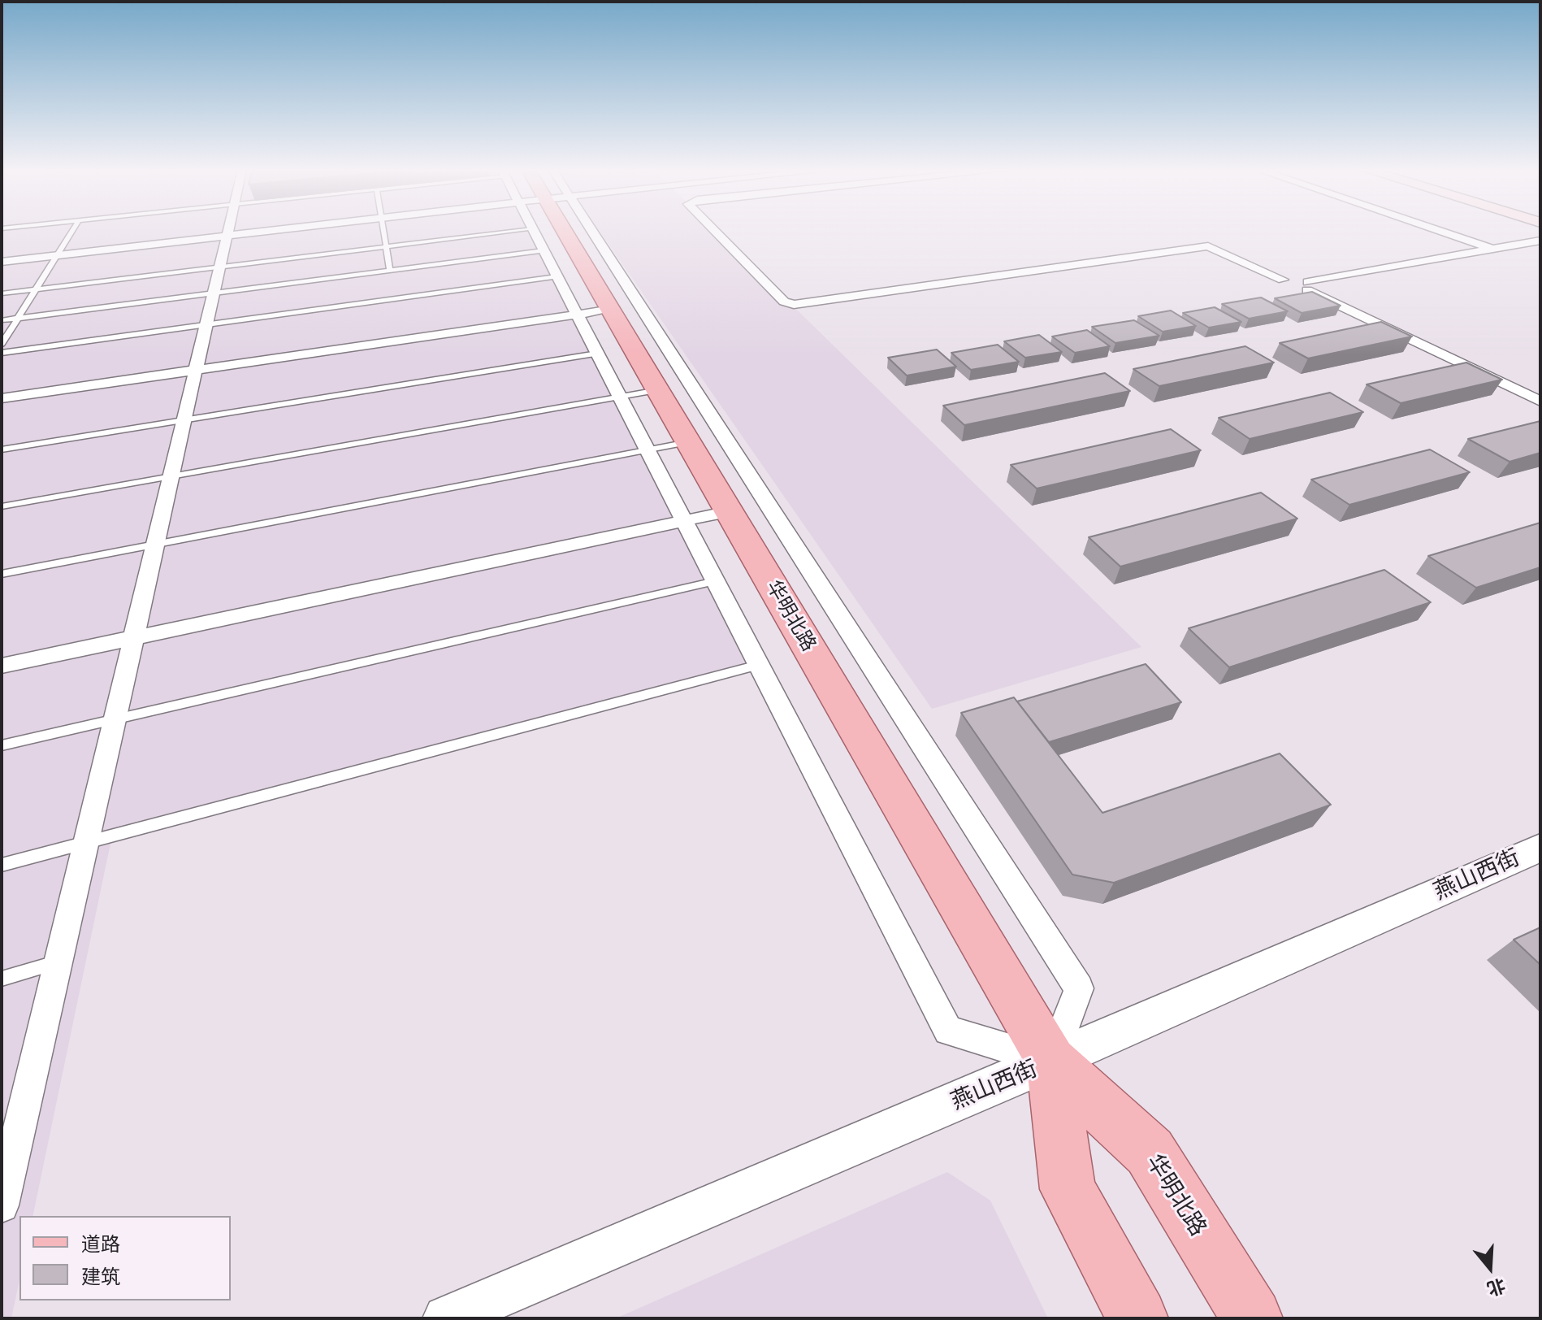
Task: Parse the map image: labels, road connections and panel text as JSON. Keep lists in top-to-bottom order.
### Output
{
  "streets": {
    "main road": ["华明北路"],
    "street": ["燕山西街"]
  },
  "crossings": [
    ["华明北路", "燕山西街"]
  ],
  "legend": ["道路", "建筑"],
  "north": "bottom"
}
